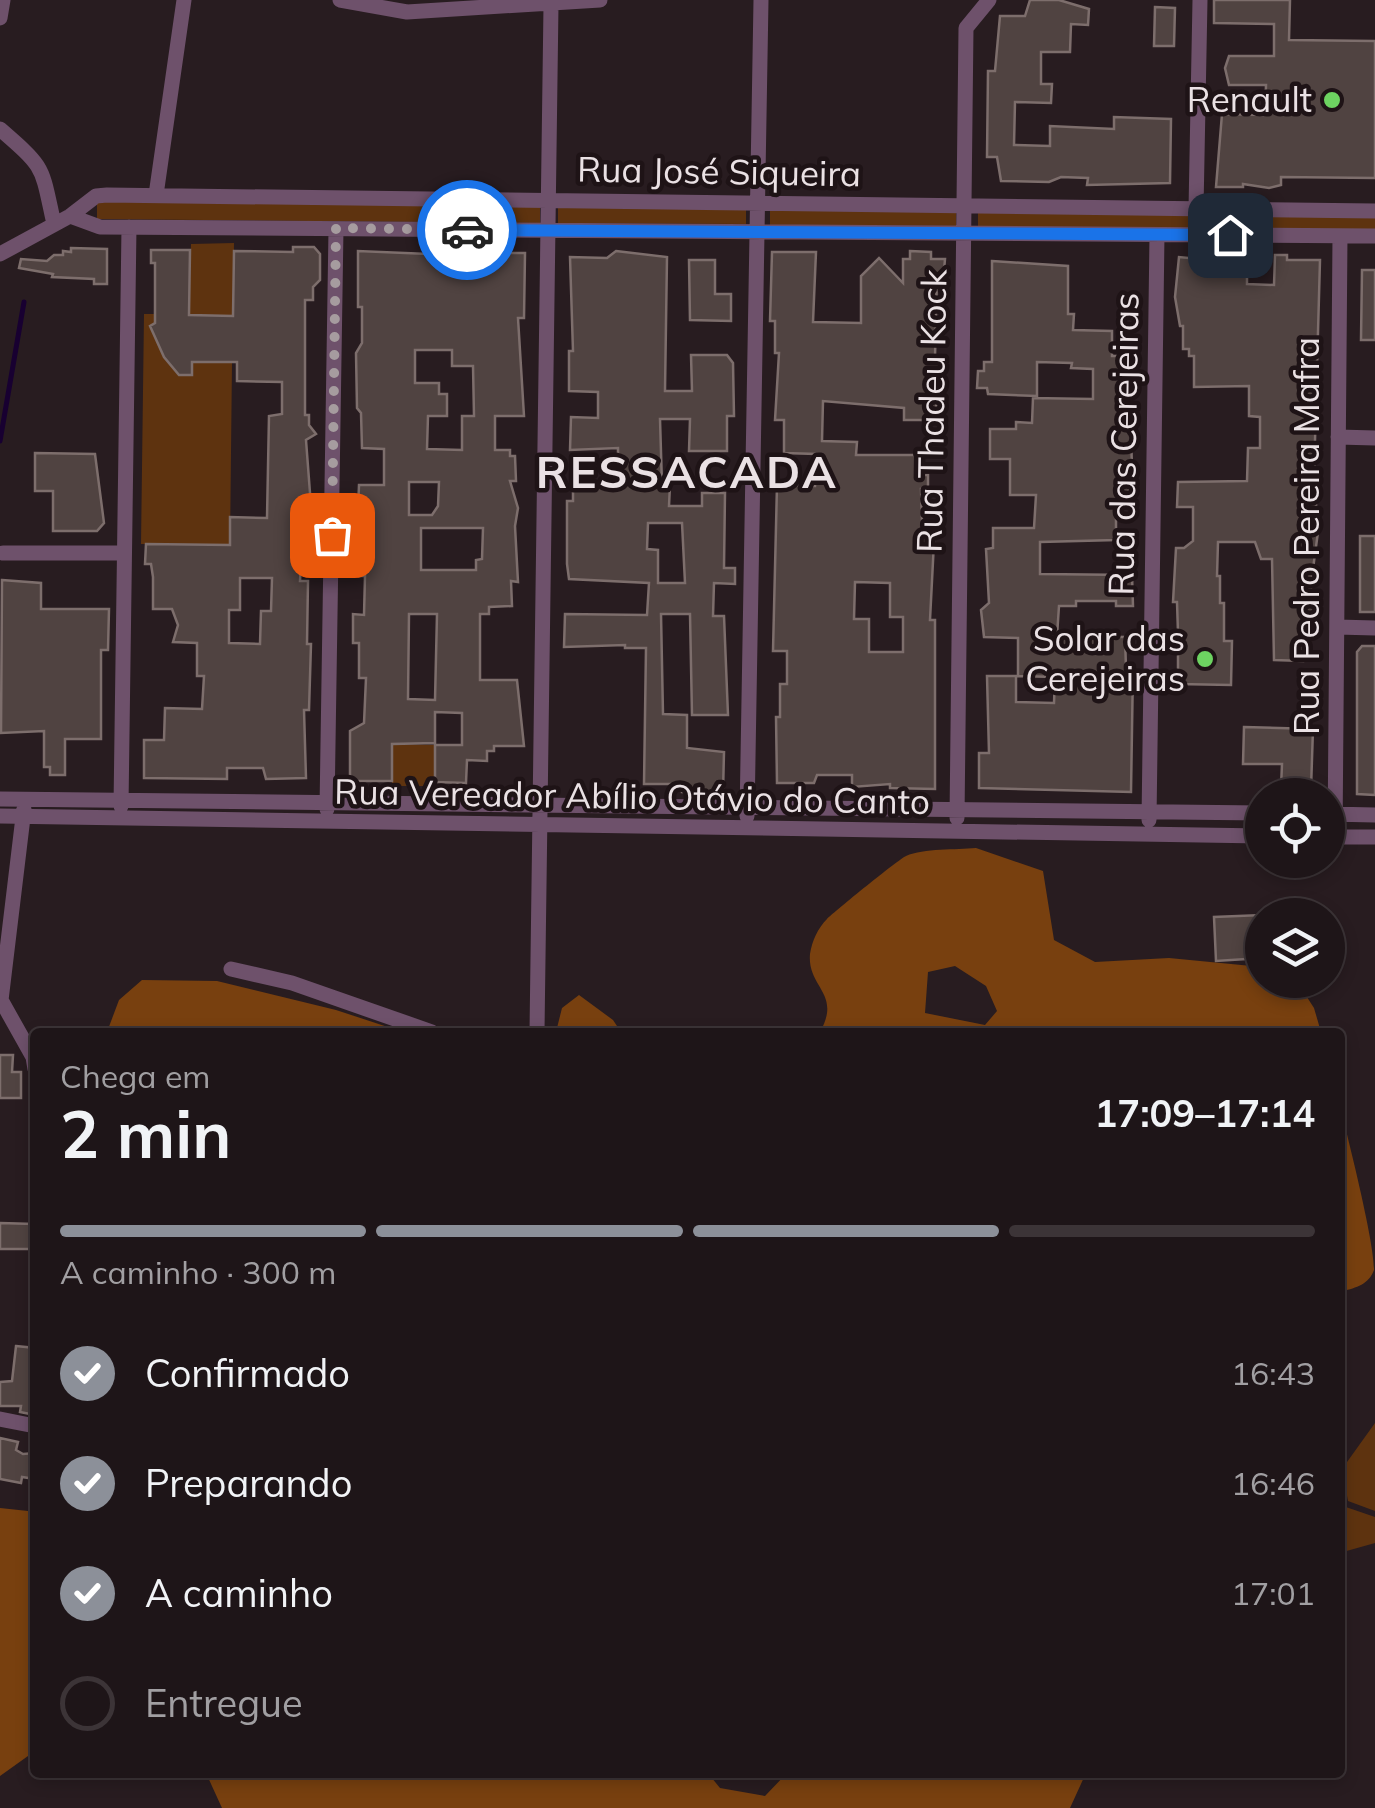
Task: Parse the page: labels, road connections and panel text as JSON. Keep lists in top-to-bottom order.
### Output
{
  "streets": {
    "street": [
      "Rua José Siqueira",
      "Rua Thadeu Kock",
      "Rua das Cerejeiras",
      "Rua Pedro Pereira Mafra",
      "Rua Vereador Abílio Otávio do Canto"
    ]
  },
  "crossings": [
    ["Rua José Siqueira", "Rua Thadeu Kock"],
    ["Rua José Siqueira", "Rua das Cerejeiras"],
    ["Rua José Siqueira", "Rua Pedro Pereira Mafra"],
    ["Rua Thadeu Kock", "Rua Vereador Abílio Otávio do Canto"],
    ["Rua das Cerejeiras", "Rua Vereador Abílio Otávio do Canto"]
  ],
  "districts": ["RESSACADA"],
  "places": ["Renault", "Solar das Cerejeiras"],
  "page": {
    "heading": ["2 min", "Chega em", "17:09–17:14"],
    "bar": "A caminho · 300 m",
    "list": [
      ["Confirmado", "16:43"],
      ["Preparando", "16:46"],
      ["A caminho", "17:01"],
      "Entregue"
    ]
  }
}
